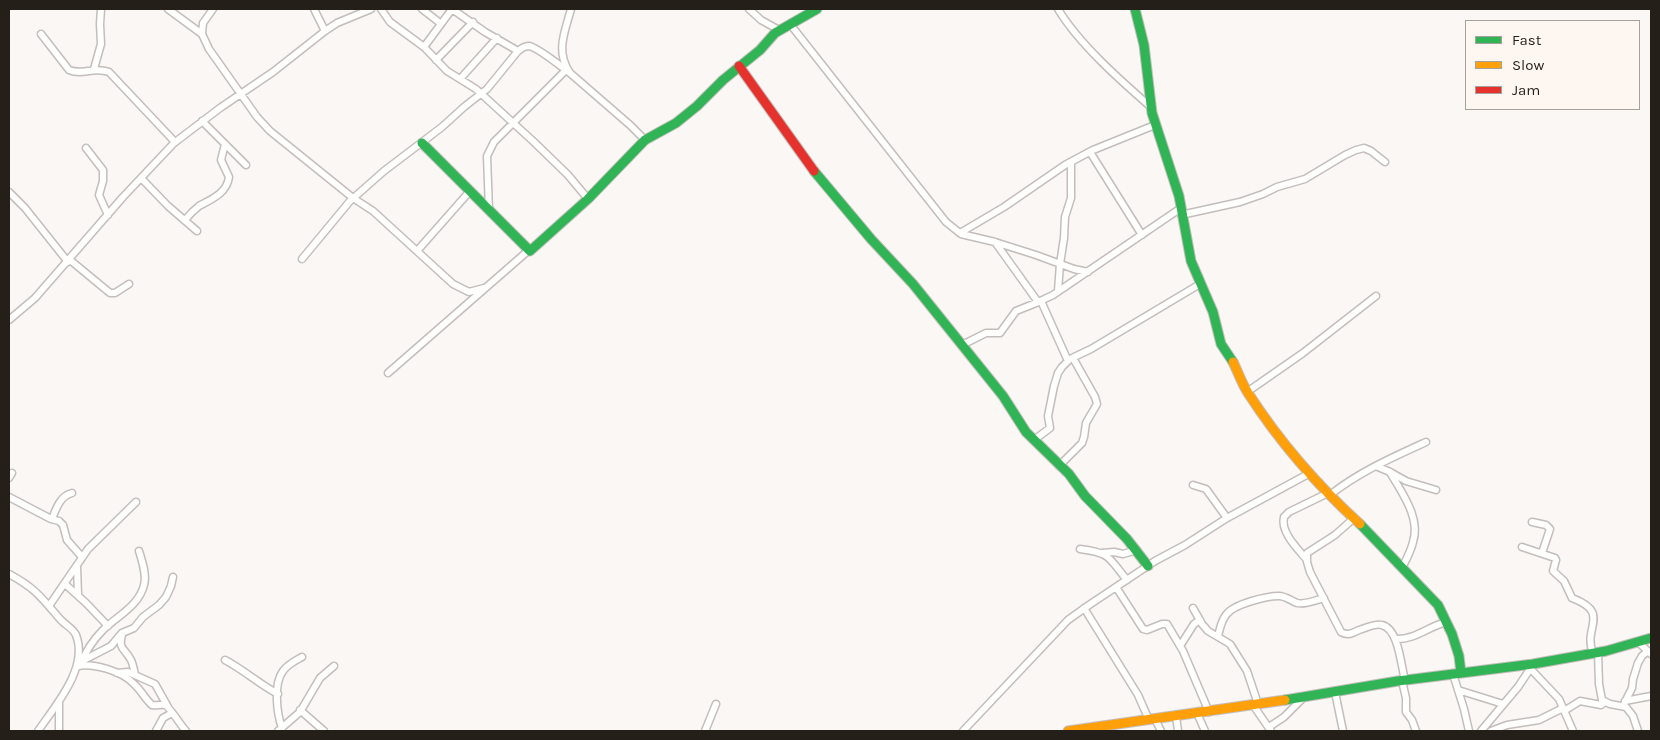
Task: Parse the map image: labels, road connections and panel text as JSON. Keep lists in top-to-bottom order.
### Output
{
  "legend": ["Fast", "Slow", "Jam"]
}
